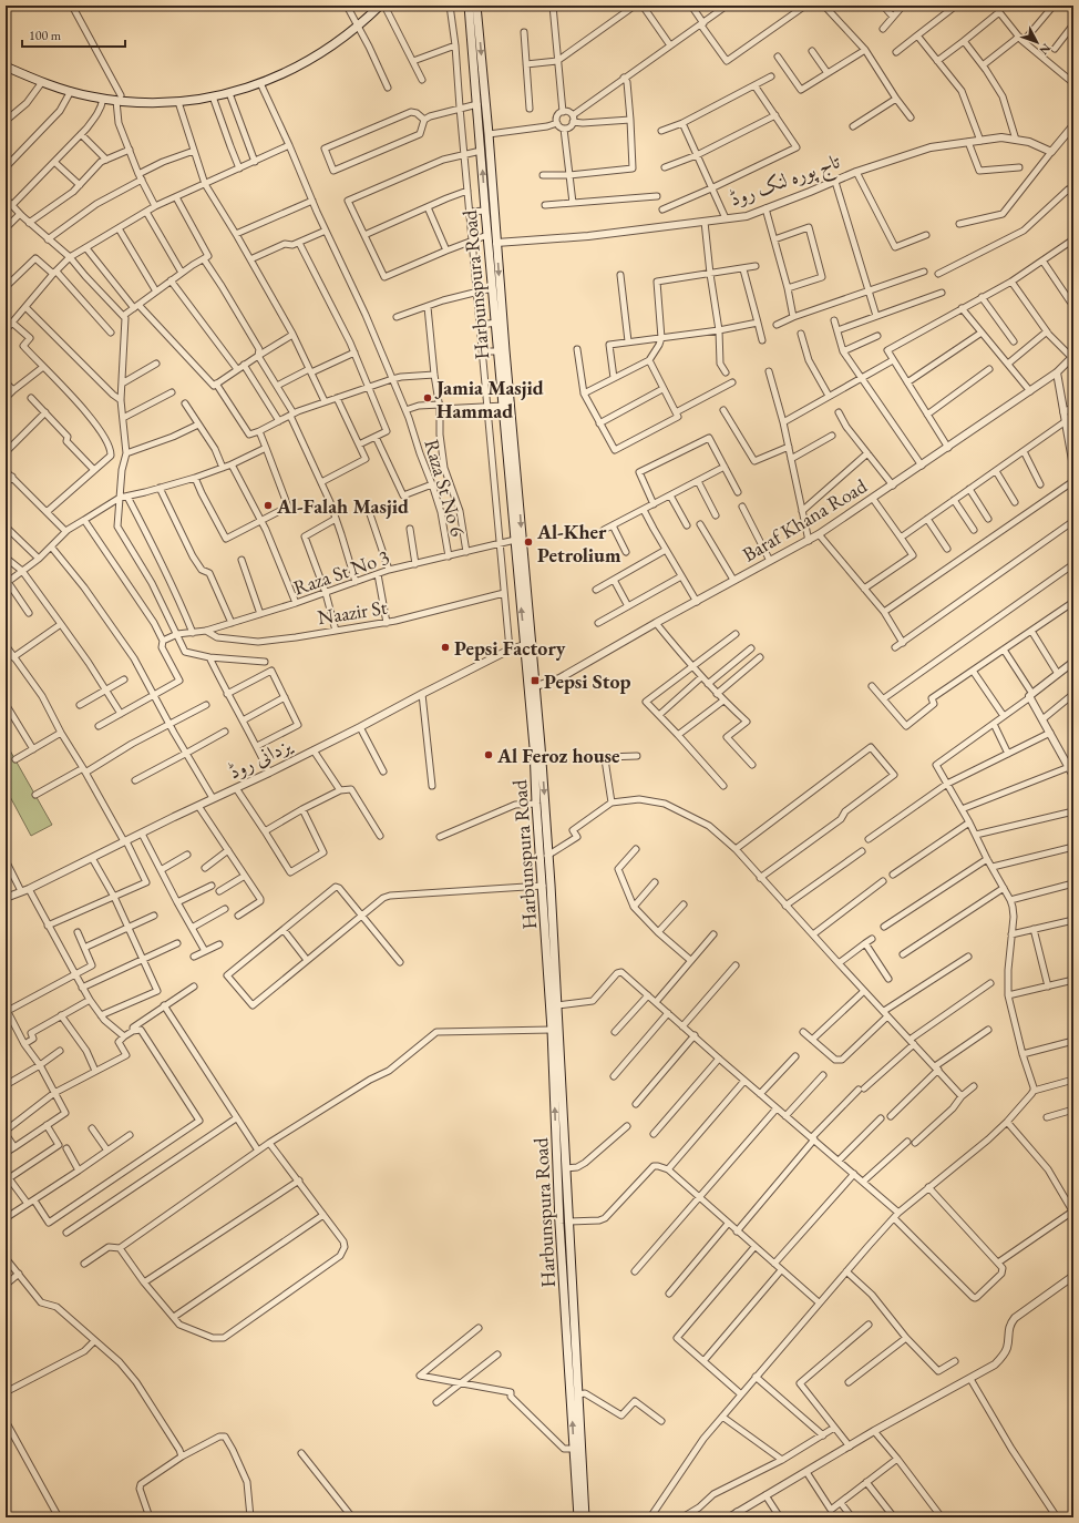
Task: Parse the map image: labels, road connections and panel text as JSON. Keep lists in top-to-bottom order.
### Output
{
  "streets": {
    "main road": ["Harbunspura Road"],
    "street": [
      "تاج پورہ لنک روڈ",
      "Raza St No 6",
      "Baraf Khana Road",
      "Raza St No 3",
      "Naazir St",
      "یزدانی روڈ"
    ]
  },
  "crossings": [
    ["تاج پورہ لنک روڈ", "Harbunspura Road"],
    ["Harbunspura Road", "Baraf Khana Road"],
    ["Harbunspura Road", "Raza St No 3"],
    ["Harbunspura Road", "یزدانی روڈ"],
    ["Raza St No 6", "Raza St No 3"],
    ["Raza St No 3", "Naazir St"]
  ],
  "places": {
    "other": [
      "Jamia Masjid Hammad",
      "Al-Falah Masjid",
      "Al-Kher Petrolium",
      "Pepsi Factory",
      "Al Feroz house"
    ],
    "transit": ["Pepsi Stop"]
  },
  "scale_bar": "100 m",
  "north": "bottom right"
}
